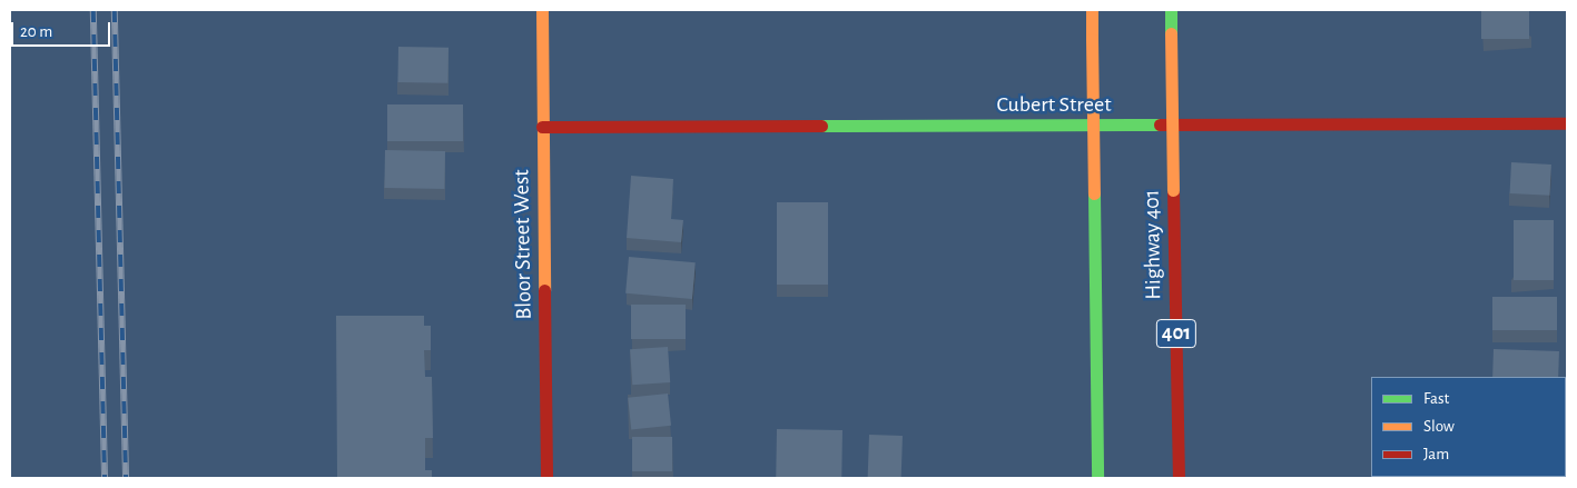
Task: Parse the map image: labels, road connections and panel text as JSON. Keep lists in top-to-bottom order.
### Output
{
  "streets": {
    "main road": [
      "Cubert Street",
      "Bloor Street West",
      "Highway 401",
      "401"
    ]
  },
  "crossings": [
    ["Cubert Street", "Bloor Street West"]
  ],
  "legend": ["Fast", "Slow", "Jam"],
  "scale_bar": "20 m"
}
